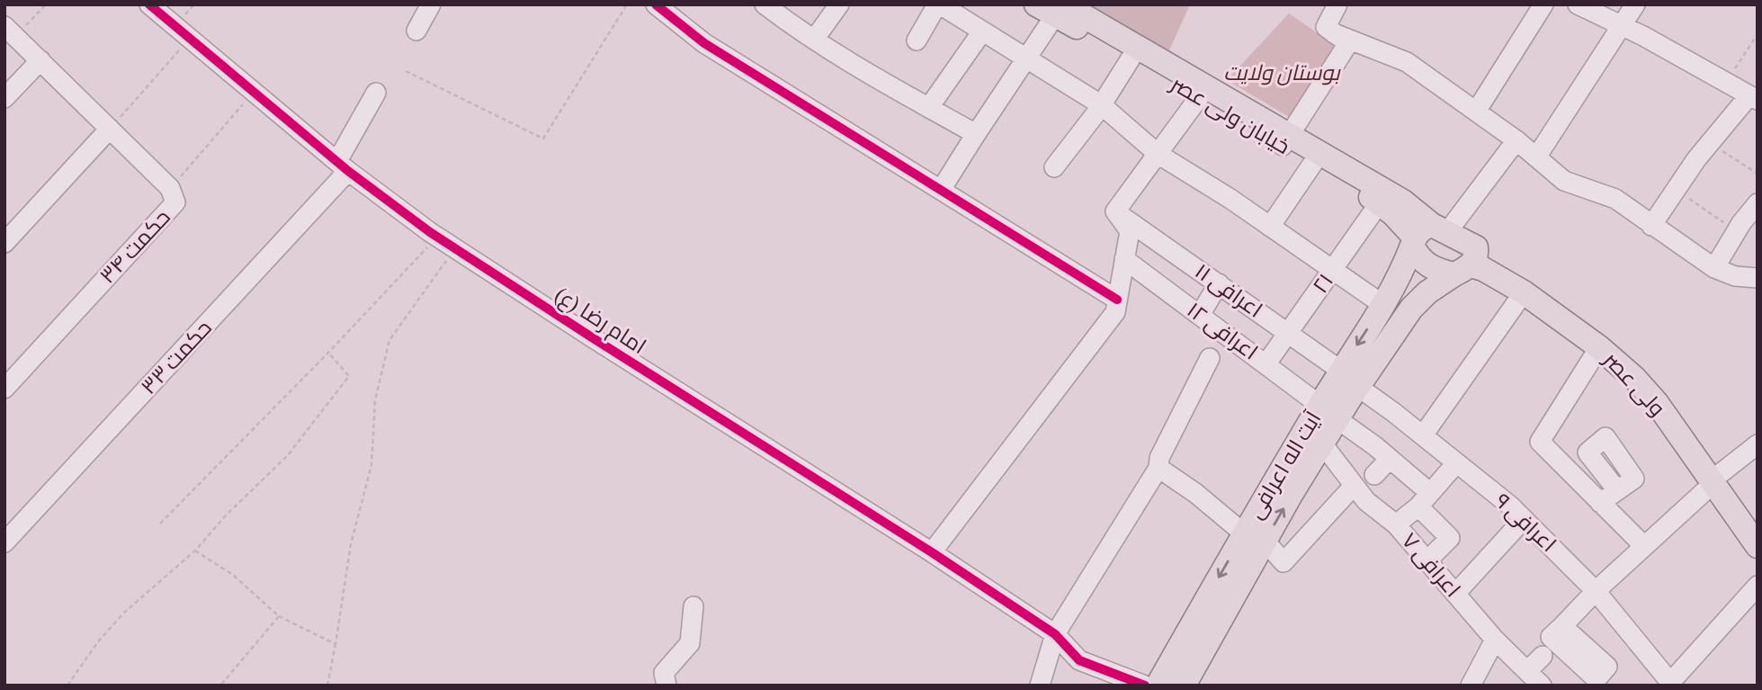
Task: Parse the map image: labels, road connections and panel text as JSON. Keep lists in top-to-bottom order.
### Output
{
  "streets": {
    "main road": ["خیابان ولی عصر", "ولی عصر", "آیت اله اعرافی"],
    "street": [
      "حکمت ۳۴",
      "۲۱",
      "اعرافی ۱۱",
      "امام رضا (ع)",
      "اعرافی ۱۲",
      "حکمت ۳۳",
      "اعرافی ۹",
      "اعرافی ۷"
    ]
  },
  "crossings": [
    ["خیابان ولی عصر", "۲۱"],
    ["خیابان ولی عصر", "آیت اله اعرافی"],
    ["۲۱", "اعرافی ۱۱"],
    ["۲۱", "اعرافی ۱۲"],
    ["اعرافی ۱۱", "آیت اله اعرافی"],
    ["اعرافی ۱۱", "اعرافی ۹"],
    ["امام رضا (ع)", "حکمت ۳۳"],
    ["اعرافی ۱۲", "آیت اله اعرافی"],
    ["اعرافی ۱۲", "اعرافی ۷"],
    ["ولی عصر", "آیت اله اعرافی"],
    ["آیت اله اعرافی", "اعرافی ۹"],
    ["آیت اله اعرافی", "اعرافی ۷"]
  ],
  "parks": ["بوستان ولایت"]
}
